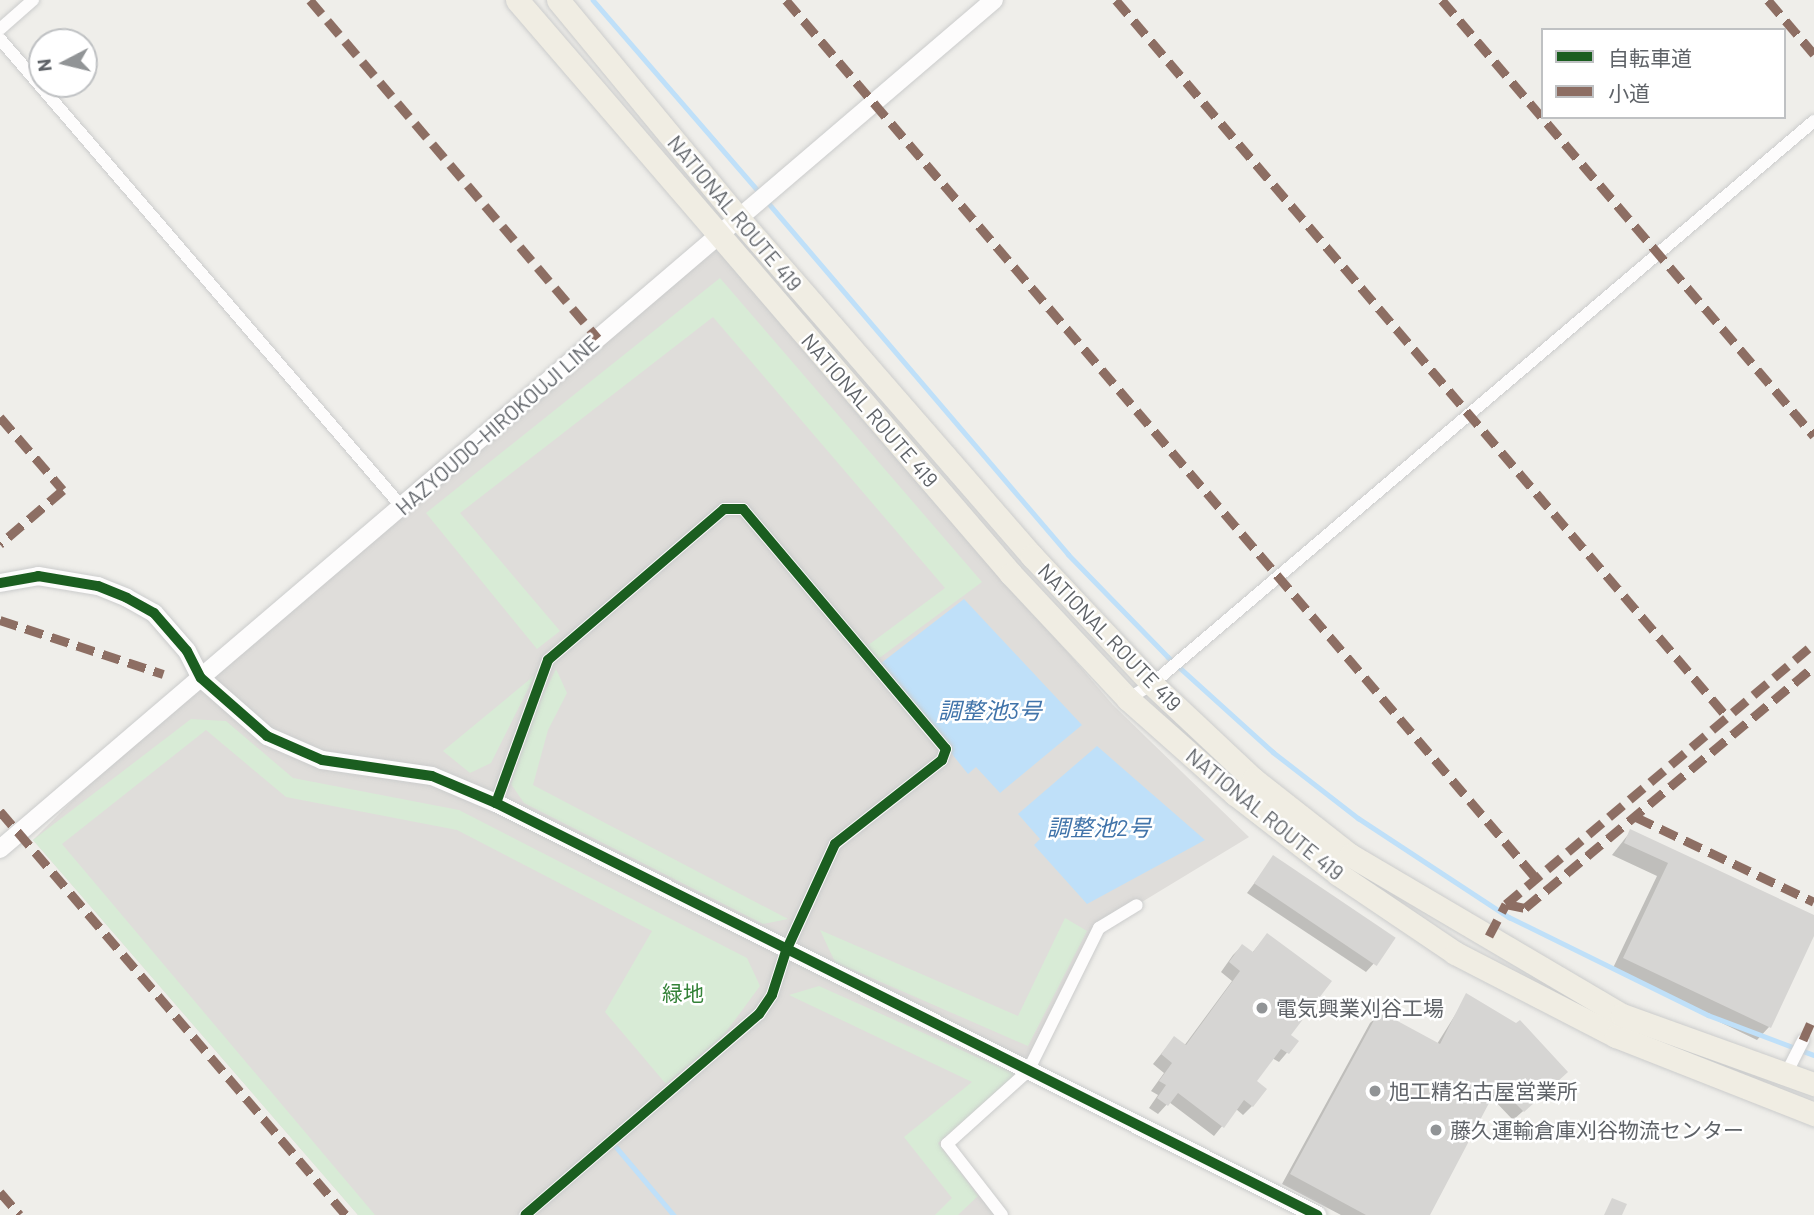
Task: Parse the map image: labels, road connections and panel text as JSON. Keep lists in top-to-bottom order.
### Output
{
  "streets": {
    "highway": ["NATIONAL ROUTE 419"],
    "street": ["HAZYOUDO-HIROKOUJI LINE"]
  },
  "crossings": [
    ["NATIONAL ROUTE 419", "HAZYOUDO-HIROKOUJI LINE"]
  ],
  "water": ["調整池3号", "調整池2号"],
  "parks": ["緑地"],
  "places": ["電気興業刈谷工場", "旭工精名古屋営業所", "藤久運輸倉庫刈谷物流センター"],
  "legend": ["自転車道", "小道"],
  "north": "left"
}
